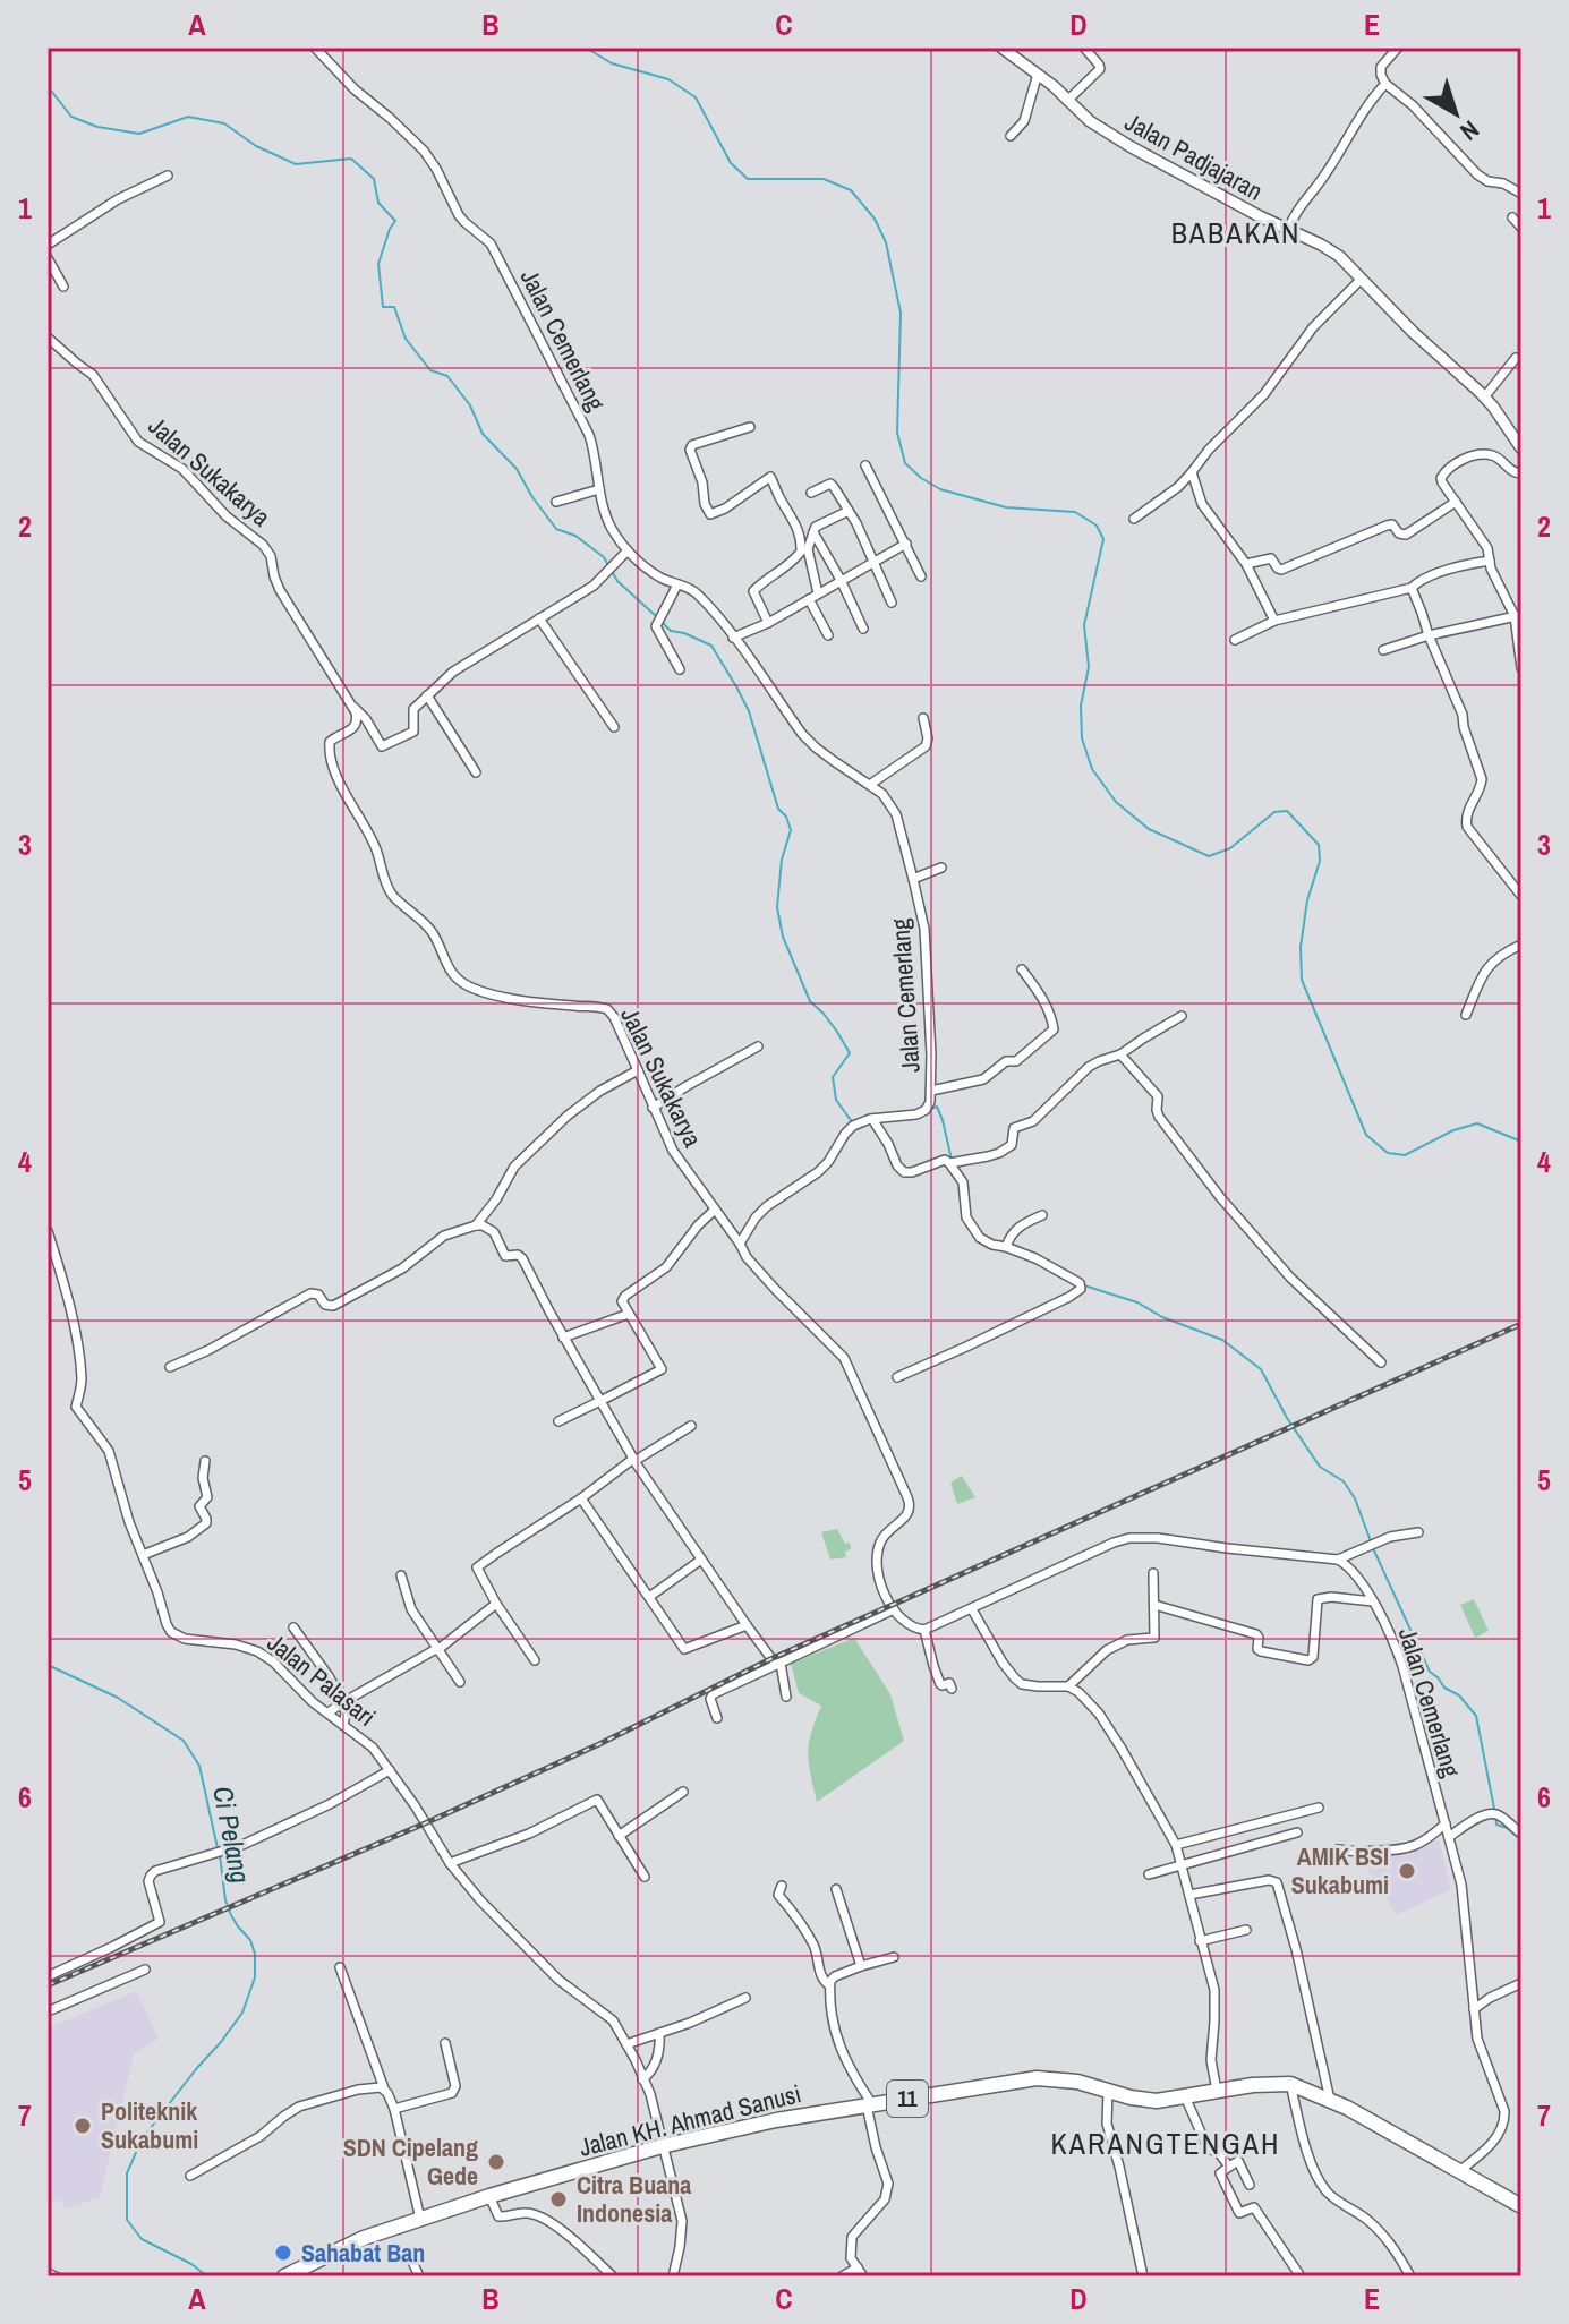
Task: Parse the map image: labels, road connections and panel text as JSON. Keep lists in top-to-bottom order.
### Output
{
  "streets": {
    "highway": ["11", "Jalan KH. Ahmad Sanusi"],
    "street": [
      "Jalan Padjajaran",
      "Jalan Cemerlang",
      "Jalan Sukakarya",
      "Jalan Palasari"
    ]
  },
  "crossings": [
    ["Jalan Cemerlang", "Jalan KH. Ahmad Sanusi"],
    ["Jalan Palasari", "Jalan KH. Ahmad Sanusi"]
  ],
  "districts": ["BABAKAN", "KARANGTENGAH"],
  "water": ["Ci Pelang"],
  "places": [
    "AMIK BSI Sukabumi",
    "Politeknik Sukabumi",
    "SDN Cipelang Gede",
    "Citra Buana Indonesia",
    "Sahabat Ban"
  ],
  "north": "bottom right",
  "grid": {
    "columns": [
      "A",
      "B",
      "C",
      "D",
      "E"
    ],
    "rows": [
      "1",
      "2",
      "3",
      "4",
      "5",
      "6",
      "7"
    ]
  }
}
